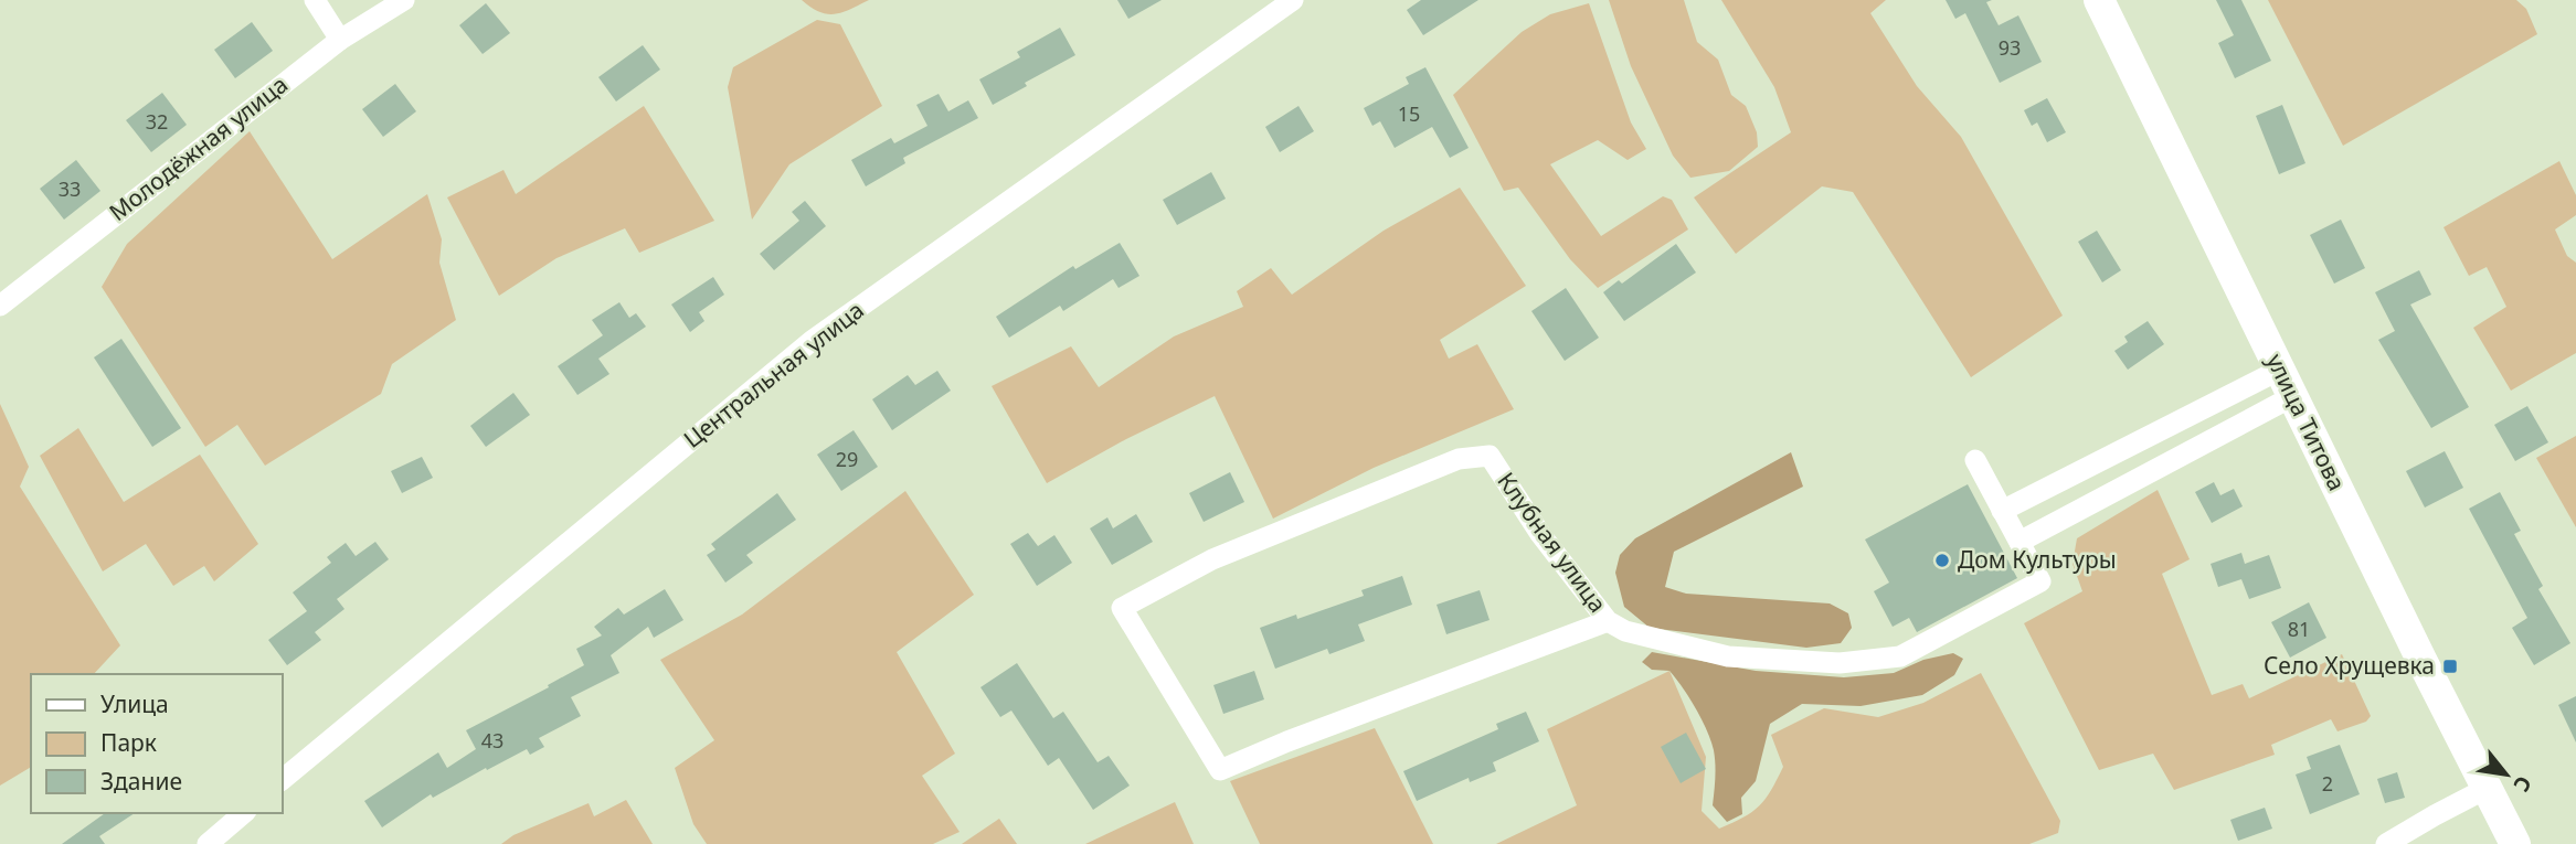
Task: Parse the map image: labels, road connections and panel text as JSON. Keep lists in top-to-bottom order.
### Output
{
  "streets": {
    "main road": ["улица Титова"],
    "street": ["Молодёжная улица", "Центральная улица", "Клубная улица"]
  },
  "places": {
    "other": ["Дом Культуры"],
    "transit": ["Село Хрущевка"]
  },
  "house_numbers": [
    "93",
    "15",
    "32",
    "33",
    "29",
    "81",
    "43",
    "2"
  ],
  "legend": ["Улица", "Парк", "Здание"],
  "north": "bottom right"
}
